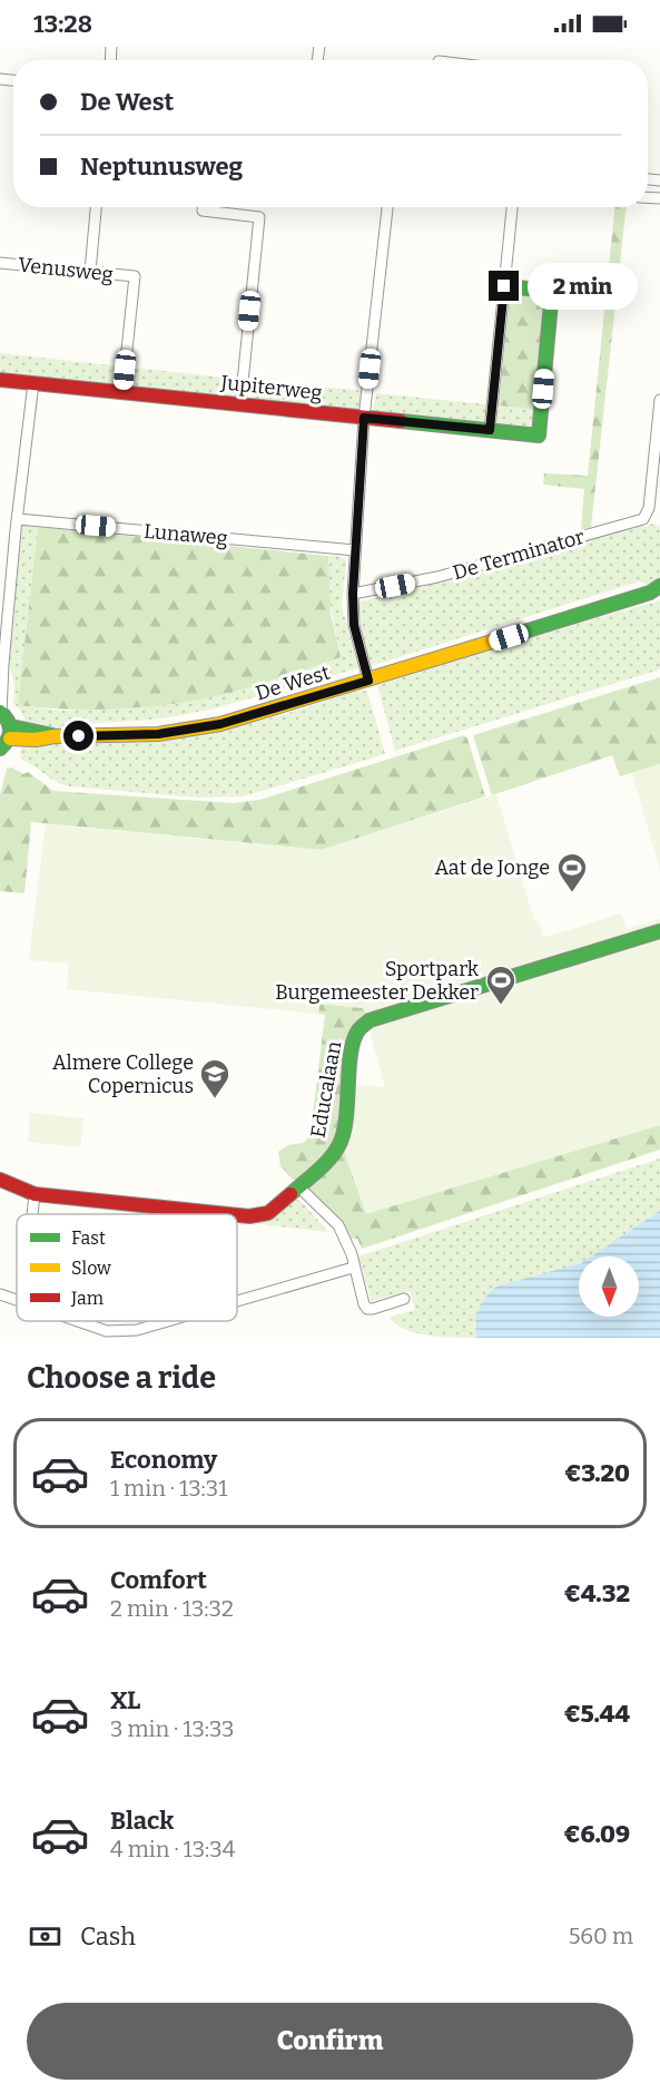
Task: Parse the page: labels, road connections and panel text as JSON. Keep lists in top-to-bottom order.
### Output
{
  "streets": {
    "street": [
      "Venusweg",
      "Jupiterweg",
      "Lunaweg",
      "De Terminator",
      "De West",
      "Educalaan"
    ]
  },
  "crossings": [
    ["Venusweg", "Jupiterweg"]
  ],
  "places": {
    "sports": ["Aat de Jonge", "Sportpark Burgemeester Dekker"],
    "school or university": ["Almere College Copernicus"]
  },
  "legend": ["Fast", "Slow", "Jam"],
  "north": "bottom",
  "page": {
    "status": "13:28",
    "banner": ["De West", "Neptunusweg"],
    "bubble": "2 min",
    "heading": "Choose a ride",
    "list": [
      {
        "name": "Economy",
        "note": "1 min · 13:31",
        "value": "€3.20"
      },
      {
        "name": "Comfort",
        "note": "2 min · 13:32",
        "value": "€4.32"
      },
      {
        "name": "XL",
        "note": "3 min · 13:33",
        "value": "€5.44"
      },
      {
        "name": "Black",
        "note": "4 min · 13:34",
        "value": "€6.09"
      }
    ],
    "pay": ["Cash", "560 m"],
    "buttons": "Confirm"
  }
}
